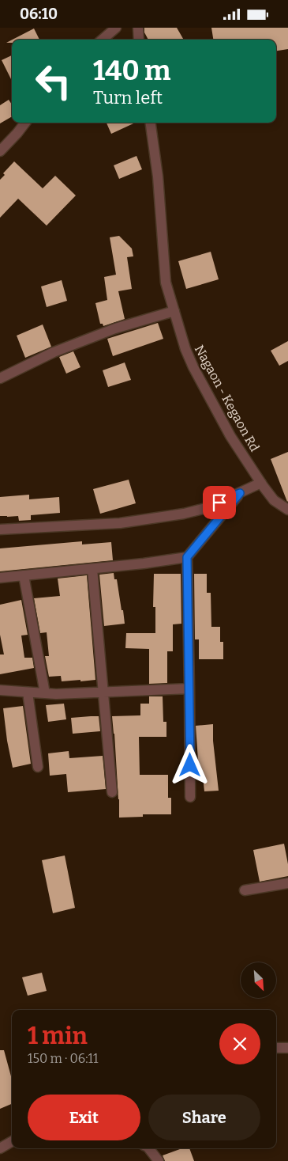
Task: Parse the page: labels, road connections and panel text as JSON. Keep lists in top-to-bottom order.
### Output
{
  "streets": {
    "street": ["Nagaon - Kegaon Rd"]
  },
  "north": "bottom right",
  "page": {
    "status": "06:10",
    "turn": ["140 m", "Turn left"],
    "heading": ["1 min", "150 m · 06:11"],
    "buttons": ["Exit", "Share"]
  }
}
